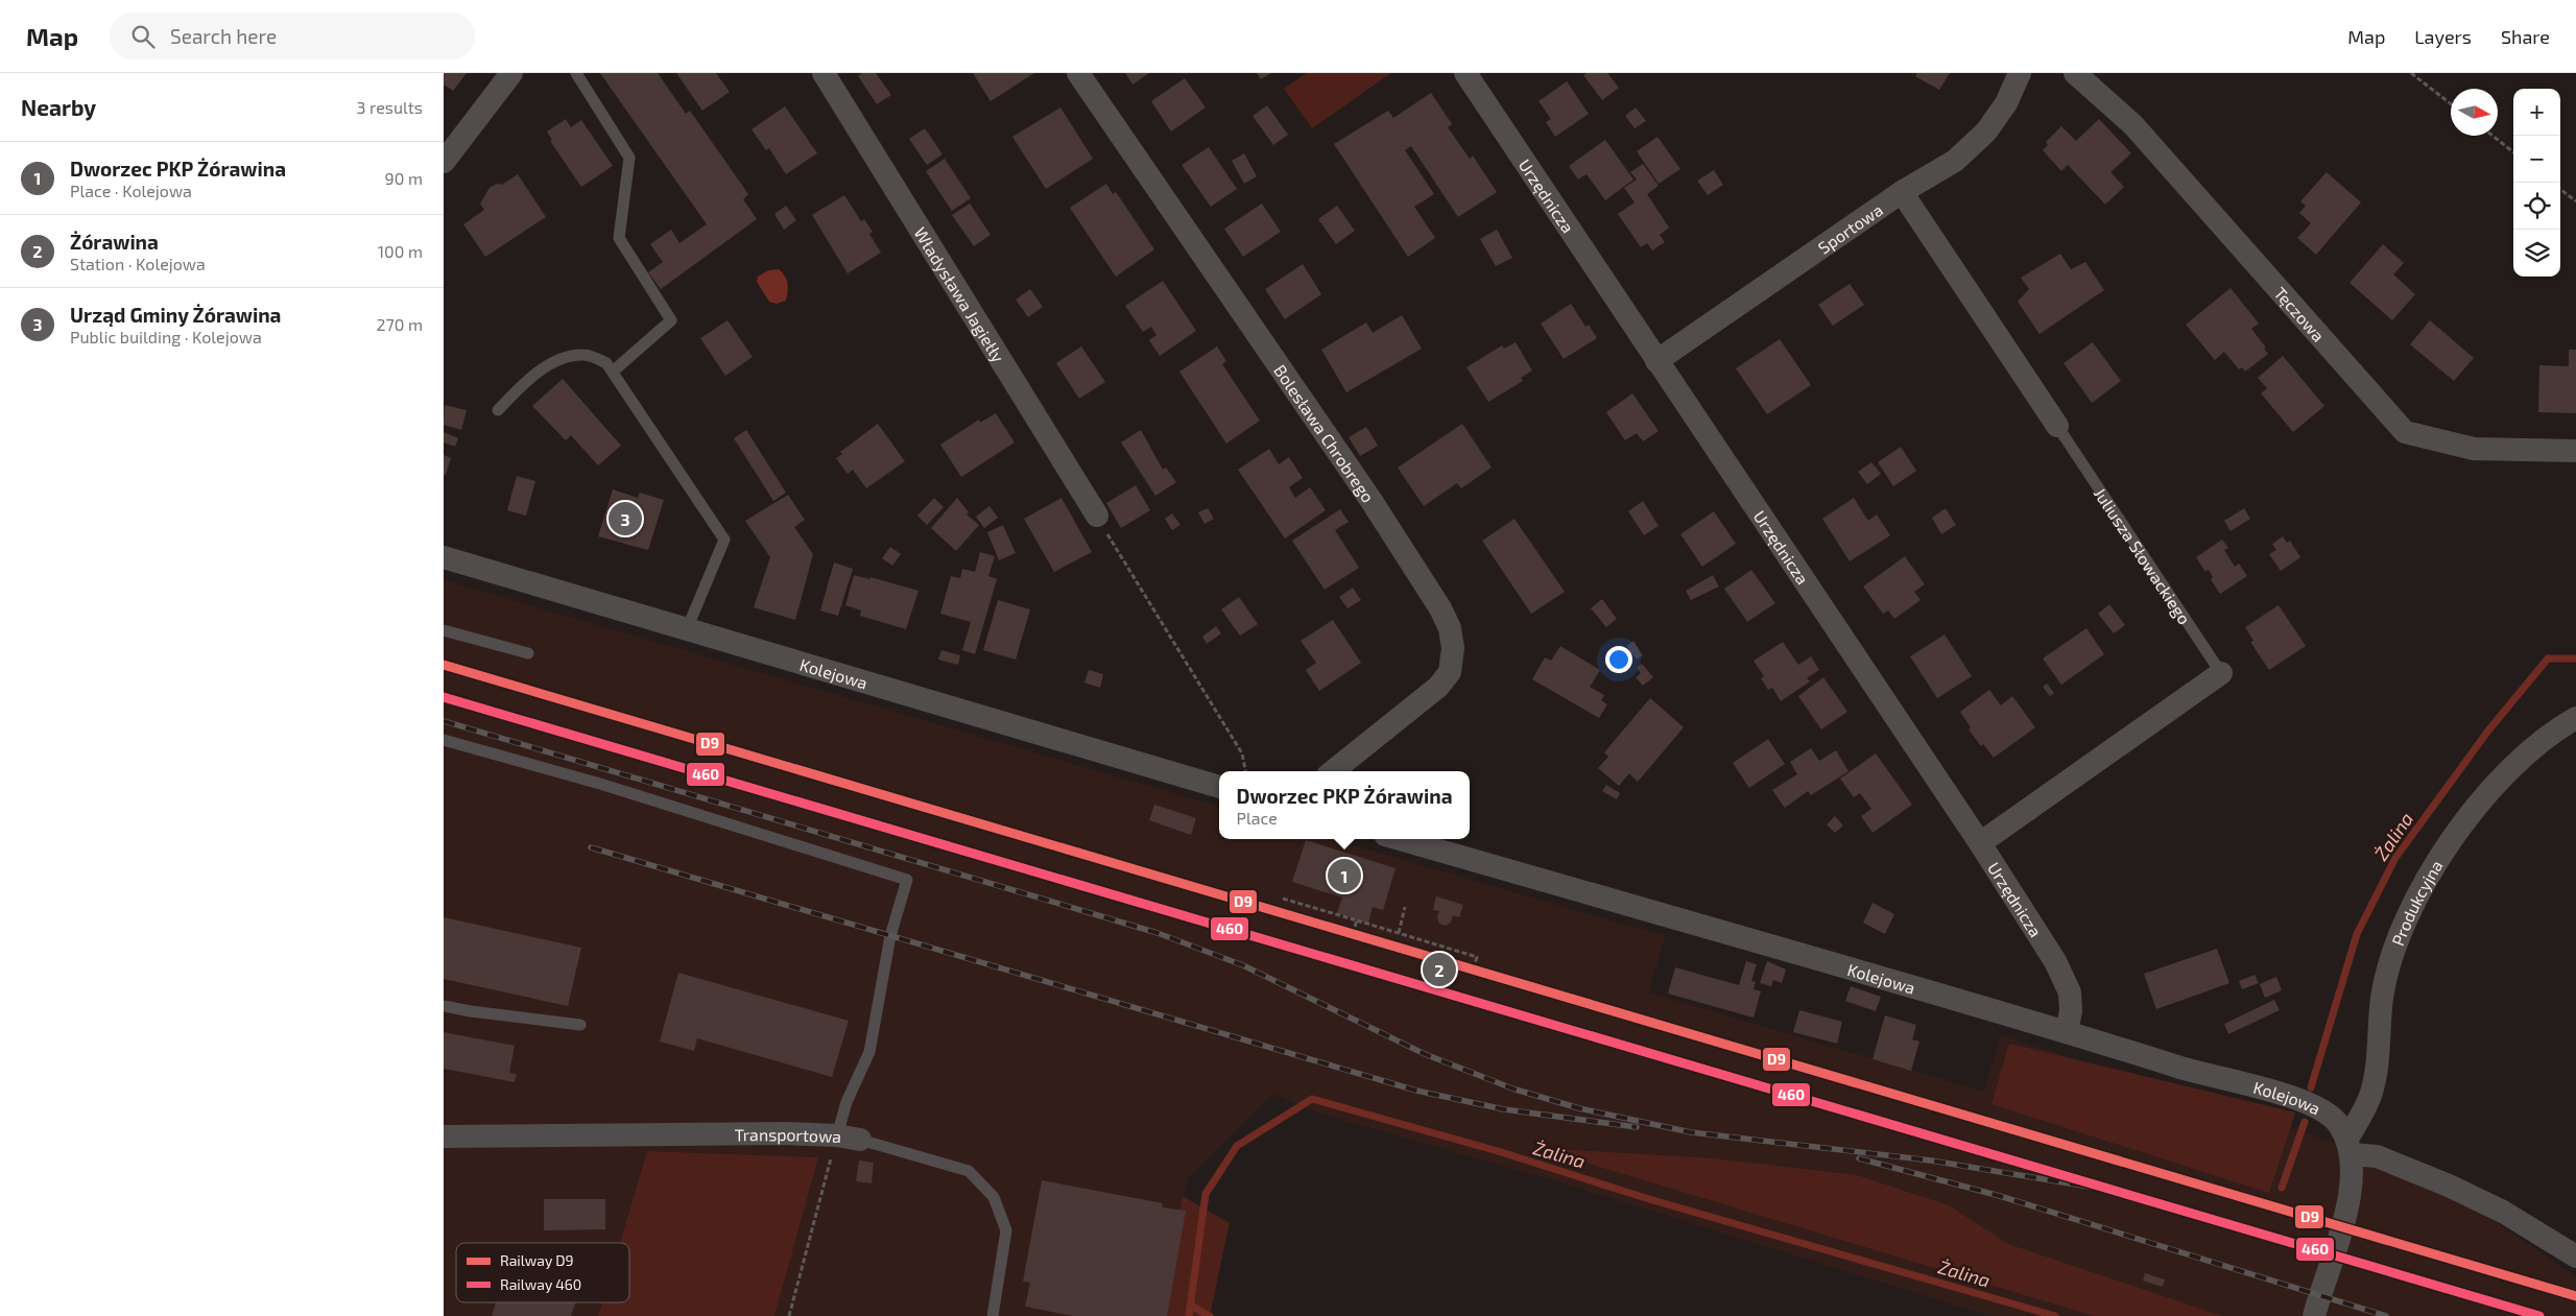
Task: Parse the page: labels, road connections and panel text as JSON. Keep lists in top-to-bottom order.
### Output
{
  "streets": {
    "street": [
      "Urzędnicza",
      "Sportowa",
      "Władysława Jagiełły",
      "Tęczowa",
      "Bolesława Chrobrego",
      "Juliusza Słowackiego",
      "Kolejowa",
      "Produkcyjna",
      "Transportowa"
    ]
  },
  "crossings": [
    ["Urzędnicza", "Sportowa"],
    ["Urzędnicza", "Juliusza Słowackiego"],
    ["Urzędnicza", "Kolejowa"],
    ["Sportowa", "Juliusza Słowackiego"],
    ["Kolejowa", "Produkcyjna"]
  ],
  "water": ["Żalina"],
  "lines": ["rail line D9", "rail line 460"],
  "legend": ["Railway D9", "Railway 460"],
  "north": "right",
  "page": {
    "header": "Map",
    "search": "Search here",
    "nav": ["Map", "Layers", "Share"],
    "heading": ["Nearby", "3 results"],
    "map_buttons": ["+", "−"],
    "list": [
      {
        "mark": "1",
        "name": "Dworzec PKP Żórawina",
        "note": "Place · Kolejowa",
        "value": "90 m"
      },
      {
        "mark": "2",
        "name": "Żórawina",
        "note": "Station · Kolejowa",
        "value": "100 m"
      },
      {
        "mark": "3",
        "name": "Urząd Gminy Żórawina",
        "note": "Public building · Kolejowa",
        "value": "270 m"
      }
    ],
    "pins": ["3", "1", "2"],
    "popup": ["Dworzec PKP Żórawina", "Place"]
  }
}
